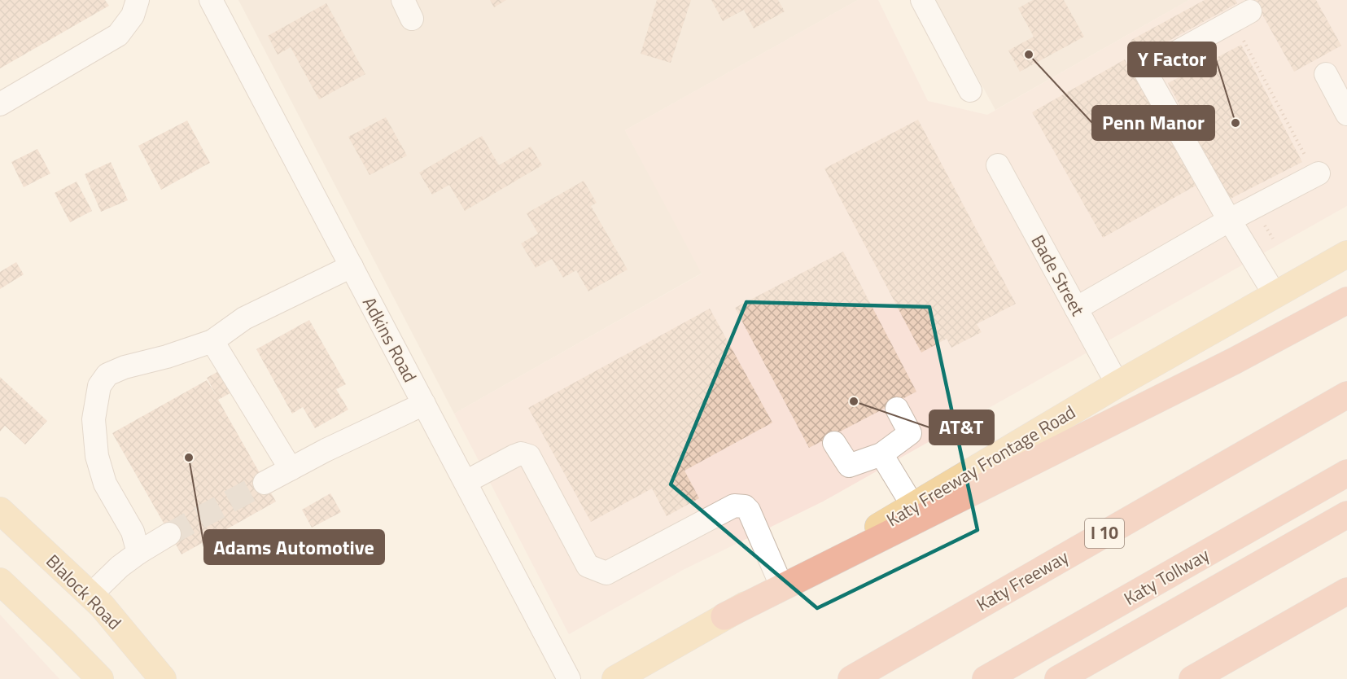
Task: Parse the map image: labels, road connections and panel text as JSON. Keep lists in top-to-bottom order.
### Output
{
  "streets": {
    "highway": ["I 10", "Katy Tollway", "Katy Freeway"],
    "main road": ["Katy Freeway Frontage Road", "Blalock Road"],
    "street": ["Bade Street", "Adkins Road"]
  },
  "crossings": [
    ["Bade Street", "Katy Freeway Frontage Road"]
  ],
  "places": [
    "Penn Manor",
    "Y Factor",
    "AT&T",
    "Adams Automotive"
  ]
}
